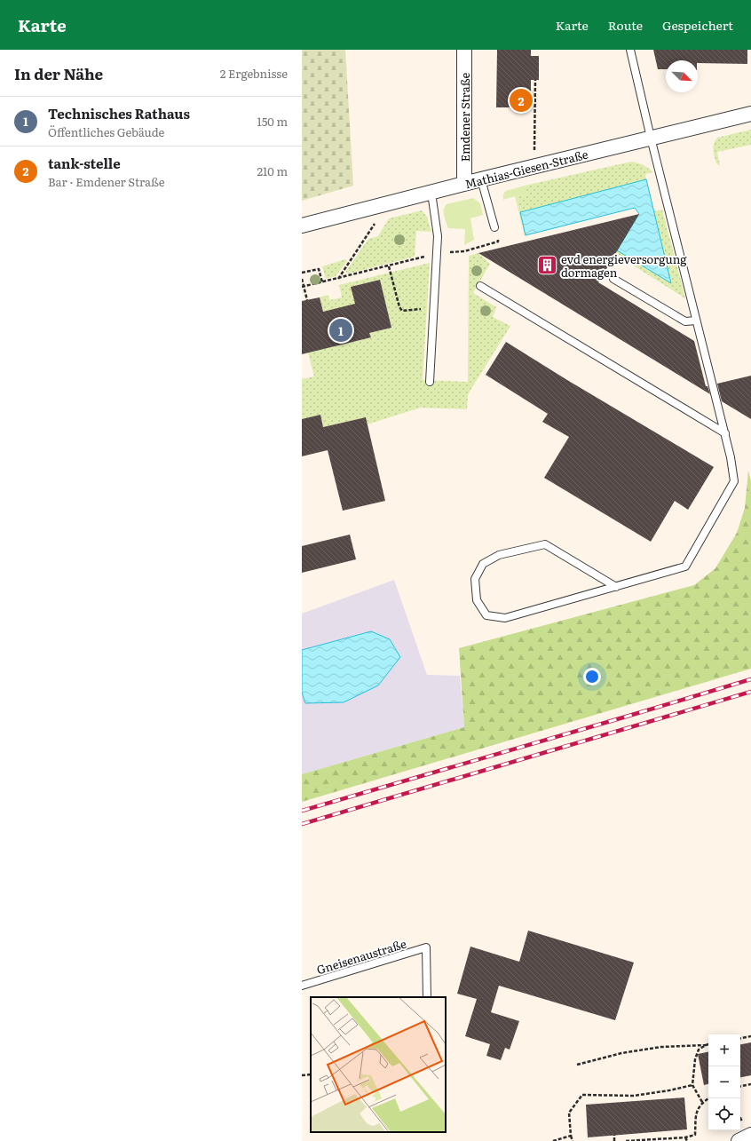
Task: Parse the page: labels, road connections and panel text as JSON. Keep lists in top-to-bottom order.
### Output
{
  "streets": {
    "street": ["Emdener Straße", "Mathias-Giesen-Straße"],
    "lane": ["Gneisenaustraße"]
  },
  "crossings": [
    ["Emdener Straße", "Mathias-Giesen-Straße"]
  ],
  "places": {
    "building": ["evd energieversorgung dormagen"]
  },
  "north": "bottom right",
  "page": {
    "header": "Karte",
    "nav": ["Karte", "Route", "Gespeichert"],
    "heading": ["In der Nähe", "2 Ergebnisse"],
    "pins": ["2", "1"],
    "list": [
      {
        "mark": "1",
        "name": "Technisches Rathaus",
        "note": "Öffentliches Gebäude",
        "value": "150 m"
      },
      {
        "mark": "2",
        "name": "tank-stelle",
        "note": "Bar · Emdener Straße",
        "value": "210 m"
      }
    ],
    "map_buttons": ["+", "−"]
  }
}
